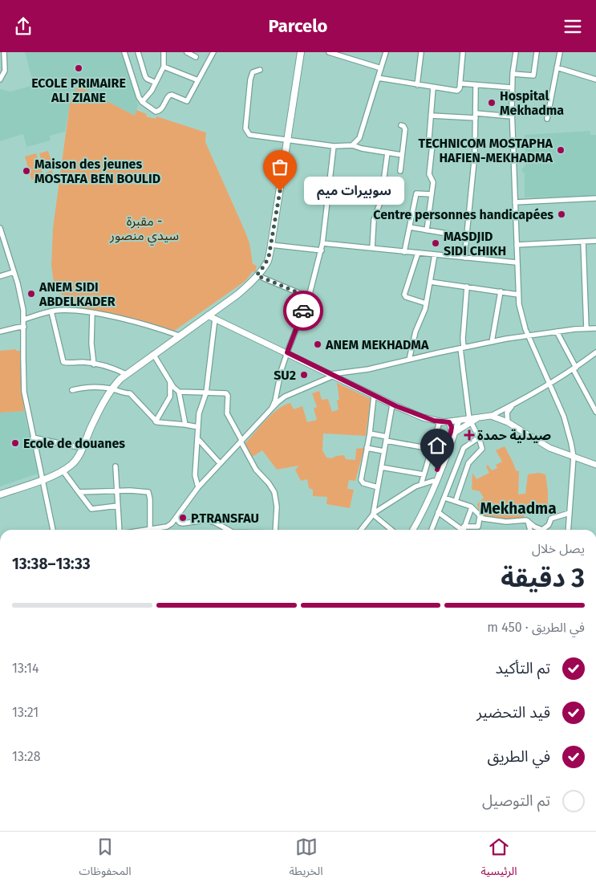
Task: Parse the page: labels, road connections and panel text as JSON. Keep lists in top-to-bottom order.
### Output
{
  "districts": ["Mekhadma"],
  "parks": ["مقبرة - سيدي منصور"],
  "places": {
    "other": [
      "ECOLE PRIMAIRE ALI ZIANE",
      "Hospital Mekhadma",
      "TECHNICOM MOSTAPHA HAFIEN-MEKHADMA",
      "Maison des jeunes MOSTAFA BEN BOULID",
      "سوبيرات ميم",
      "Centre personnes handicapées",
      "MASDJID SIDI CHIKH",
      "ANEM SIDI ABDELKADER",
      "ANEM MEKHADMA",
      "SU2",
      "Ecole de douanes",
      "P.TRANSFAU"
    ],
    "health": ["صيدلية حمدة"]
  },
  "page": {
    "header": "Parcelo",
    "bubble": "سوبيرات ميم",
    "heading": ["3 دقيقة", "يصل خلال", "13:33–13:38"],
    "bar": "في الطريق · 450 m",
    "list": [
      ["تم التأكيد", "13:14"],
      ["قيد التحضير", "13:21"],
      ["في الطريق", "13:28"],
      "تم التوصيل"
    ],
    "tabs": ["الرئيسية", "الخريطة", "المحفوظات"]
  }
}
